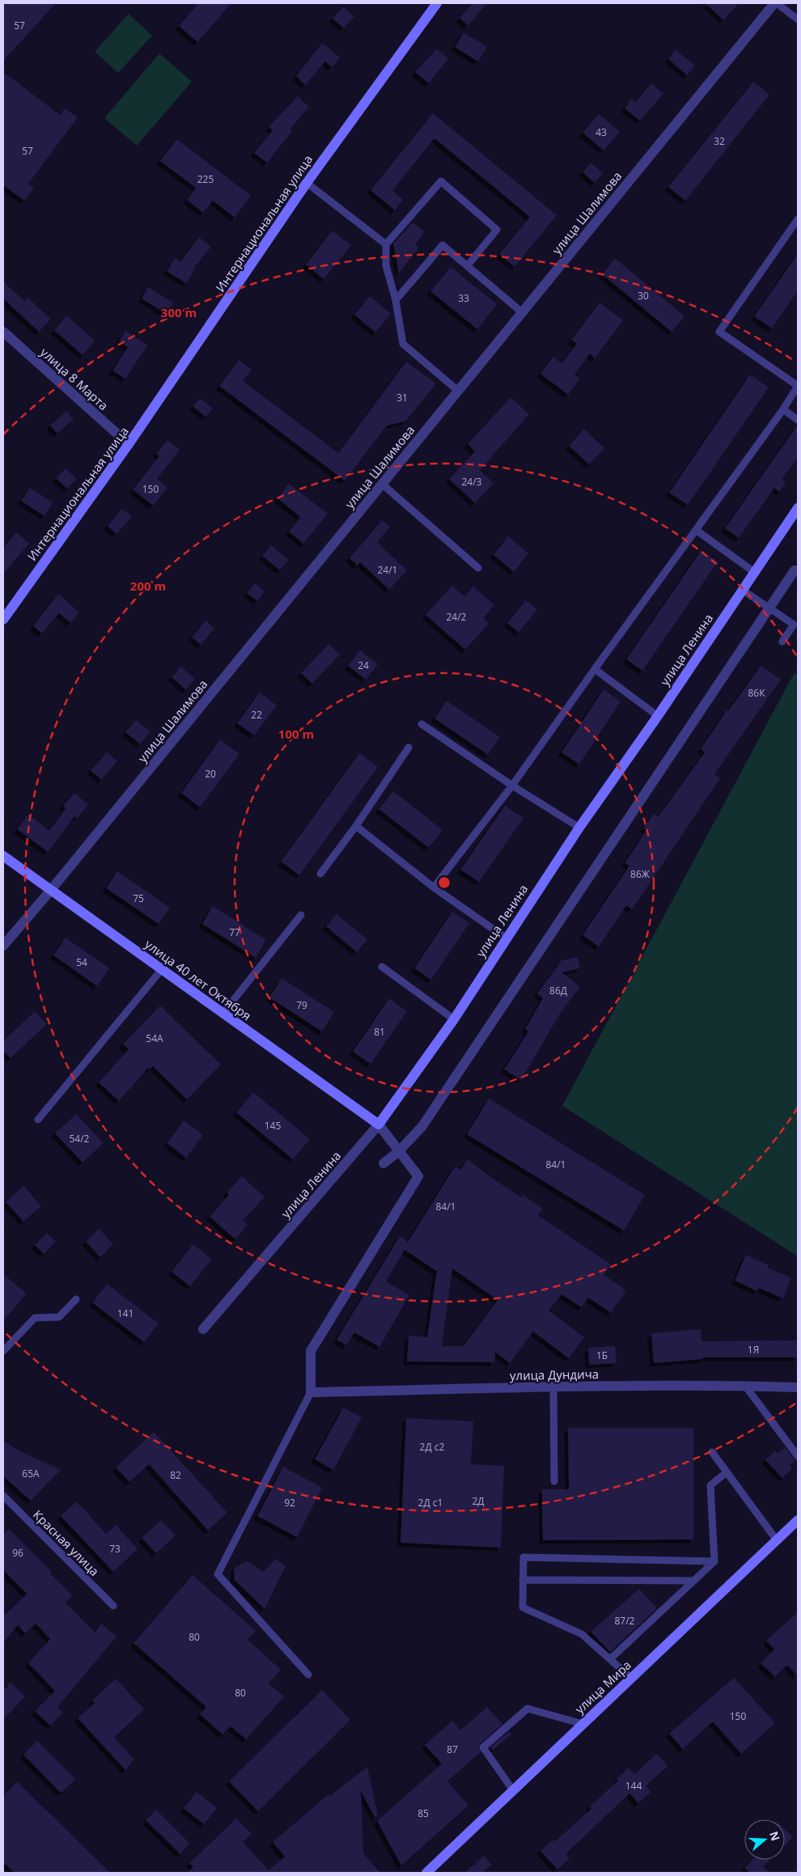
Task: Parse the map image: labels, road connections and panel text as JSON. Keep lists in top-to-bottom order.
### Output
{
  "streets": {
    "street": [
      "улица Шалимова",
      "Интернациональная улица",
      "улица 8 Марта",
      "улица Ленина",
      "улица 40 лет Октября",
      "улица Дундича",
      "улица Мира"
    ],
    "lane": ["Красная улица"]
  },
  "crossings": [
    ["улица Шалимова", "улица 40 лет Октября"],
    ["Интернациональная улица", "улица 8 Марта"],
    ["улица Ленина", "улица 40 лет Октября"]
  ],
  "house_numbers": [
    "57",
    "43",
    "32",
    "57",
    "225",
    "30",
    "33",
    "31",
    "24/3",
    "150",
    "24/1",
    "24/2",
    "24",
    "86К",
    "22",
    "20",
    "86Ж",
    "75",
    "77",
    "54",
    "86Д",
    "79",
    "81",
    "54А",
    "145",
    "54/2",
    "84/1",
    "84/1",
    "141",
    "1Я",
    "1Б",
    "2Д с2",
    "65А",
    "82",
    "2Д",
    "92",
    "2Д с1",
    "73",
    "96",
    "87/2",
    "80",
    "80",
    "150",
    "87",
    "144",
    "85"
  ],
  "north": "right",
  "rings": ["300 m", "200 m", "100 m"]
}
